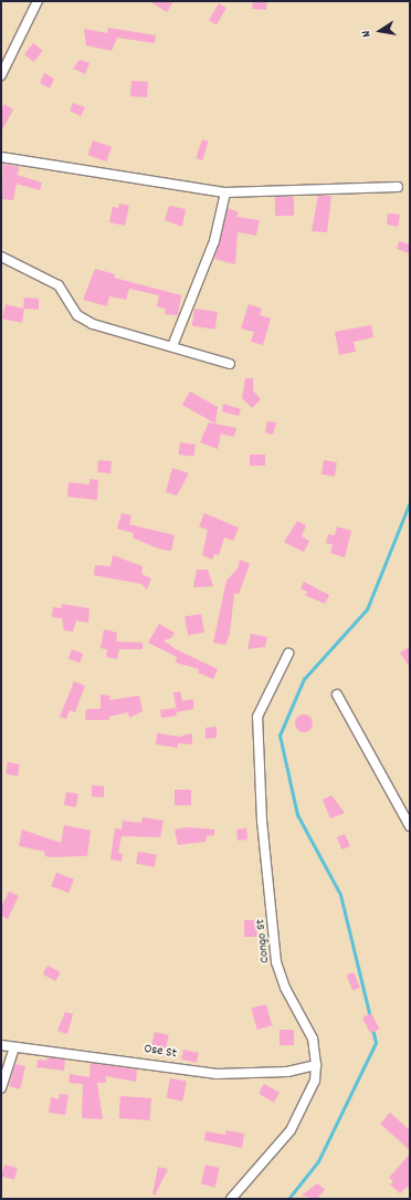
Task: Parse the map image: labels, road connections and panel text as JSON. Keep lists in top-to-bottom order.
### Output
{
  "streets": {
    "street": ["Congo St", "Ose St"]
  },
  "crossings": [
    ["Congo St", "Ose St"]
  ],
  "north": "left"
}
